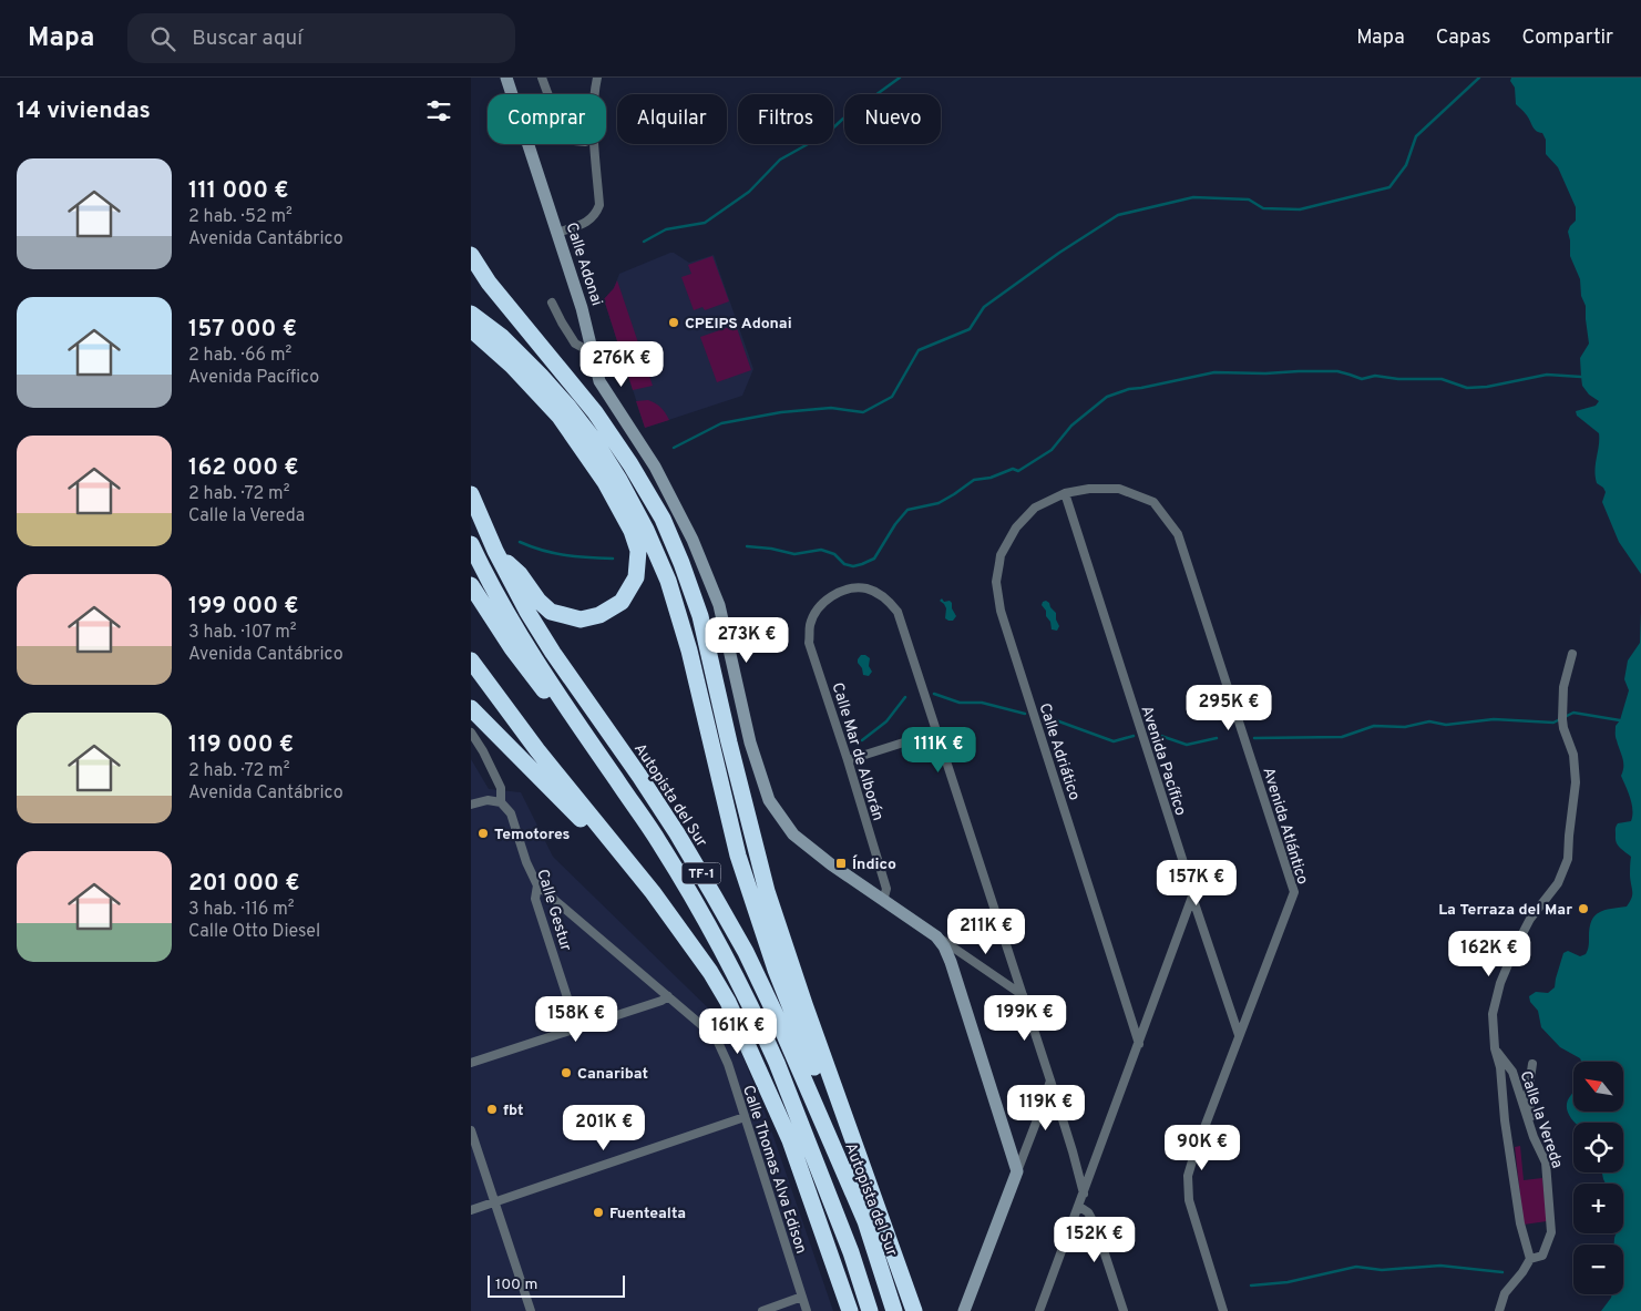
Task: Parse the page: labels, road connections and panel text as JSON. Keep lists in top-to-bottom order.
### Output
{
  "streets": {
    "highway": ["Autopista del Sur", "TF-1"],
    "street": [
      "Calle Adonai",
      "Calle Mar de Alborán",
      "Calle Adriático",
      "Avenida Pacífico",
      "Avenida Atlántico",
      "Calle Gestur",
      "Calle la Vereda",
      "Calle Thomas Alva Edison"
    ]
  },
  "crossings": [
    ["Calle Adonai", "Calle Mar de Alborán"],
    ["Calle Adriático", "Avenida Pacífico"],
    ["Calle Adriático", "Avenida Atlántico"],
    ["Avenida Pacífico", "Avenida Atlántico"],
    ["Calle Gestur", "Calle Thomas Alva Edison"]
  ],
  "places": {
    "other": [
      "CPEIPS Adonai",
      "Temotores",
      "La Terraza del Mar",
      "Canaribat",
      "fbt",
      "Fuentealta"
    ],
    "transit": ["Índico"]
  },
  "scale_bar": "100 m",
  "north": "top left",
  "page": {
    "header": "Mapa",
    "search": "Buscar aquí",
    "nav": ["Mapa", "Capas", "Compartir"],
    "heading": "14 viviendas",
    "chip": [
      "Comprar",
      "Alquilar",
      "Filtros",
      "Nuevo"
    ],
    "list": [
      {
        "name": "111 000 €",
        "note": "2 hab. · 52 m² · Avenida Cantábrico"
      },
      {
        "name": "157 000 €",
        "note": "2 hab. · 66 m² · Avenida Pacífico"
      },
      {
        "name": "162 000 €",
        "note": "2 hab. · 72 m² · Calle la Vereda"
      },
      {
        "name": "199 000 €",
        "note": "3 hab. · 107 m² · Avenida Cantábrico"
      },
      {
        "name": "119 000 €",
        "note": "2 hab. · 72 m² · Avenida Cantábrico"
      },
      {
        "name": "201 000 €",
        "note": "3 hab. · 116 m² · Calle Otto Diesel"
      }
    ],
    "price": [
      "276K €",
      "273K €",
      "295K €",
      "111K €",
      "157K €",
      "211K €",
      "162K €",
      "199K €",
      "158K €",
      "161K €",
      "119K €",
      "201K €",
      "90K €",
      "152K €"
    ],
    "map_buttons": ["+", "−"],
    "scale": "100 m"
  }
}
